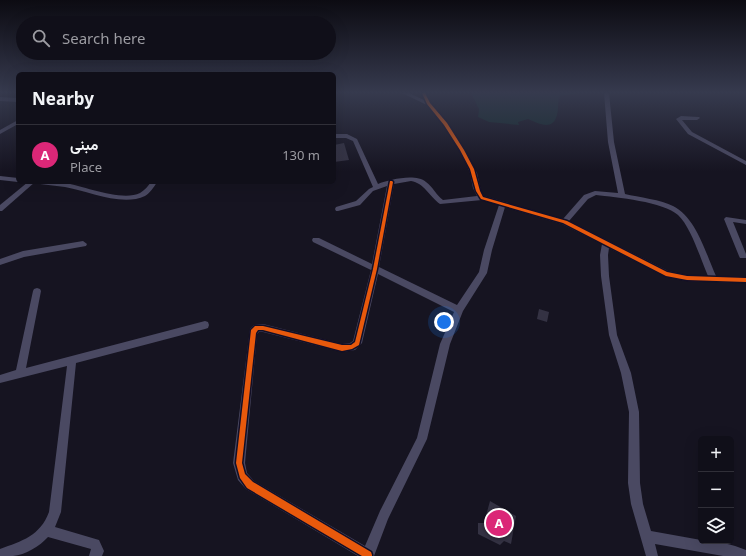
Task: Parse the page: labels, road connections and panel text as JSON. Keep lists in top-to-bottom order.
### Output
{
  "page": {
    "search": "Search here",
    "heading": "Nearby",
    "list": [
      {
        "mark": "A",
        "name": "مبنى",
        "note": "Place",
        "value": "130 m"
      }
    ],
    "map_buttons": ["+", "−"],
    "pins": "A"
  }
}
